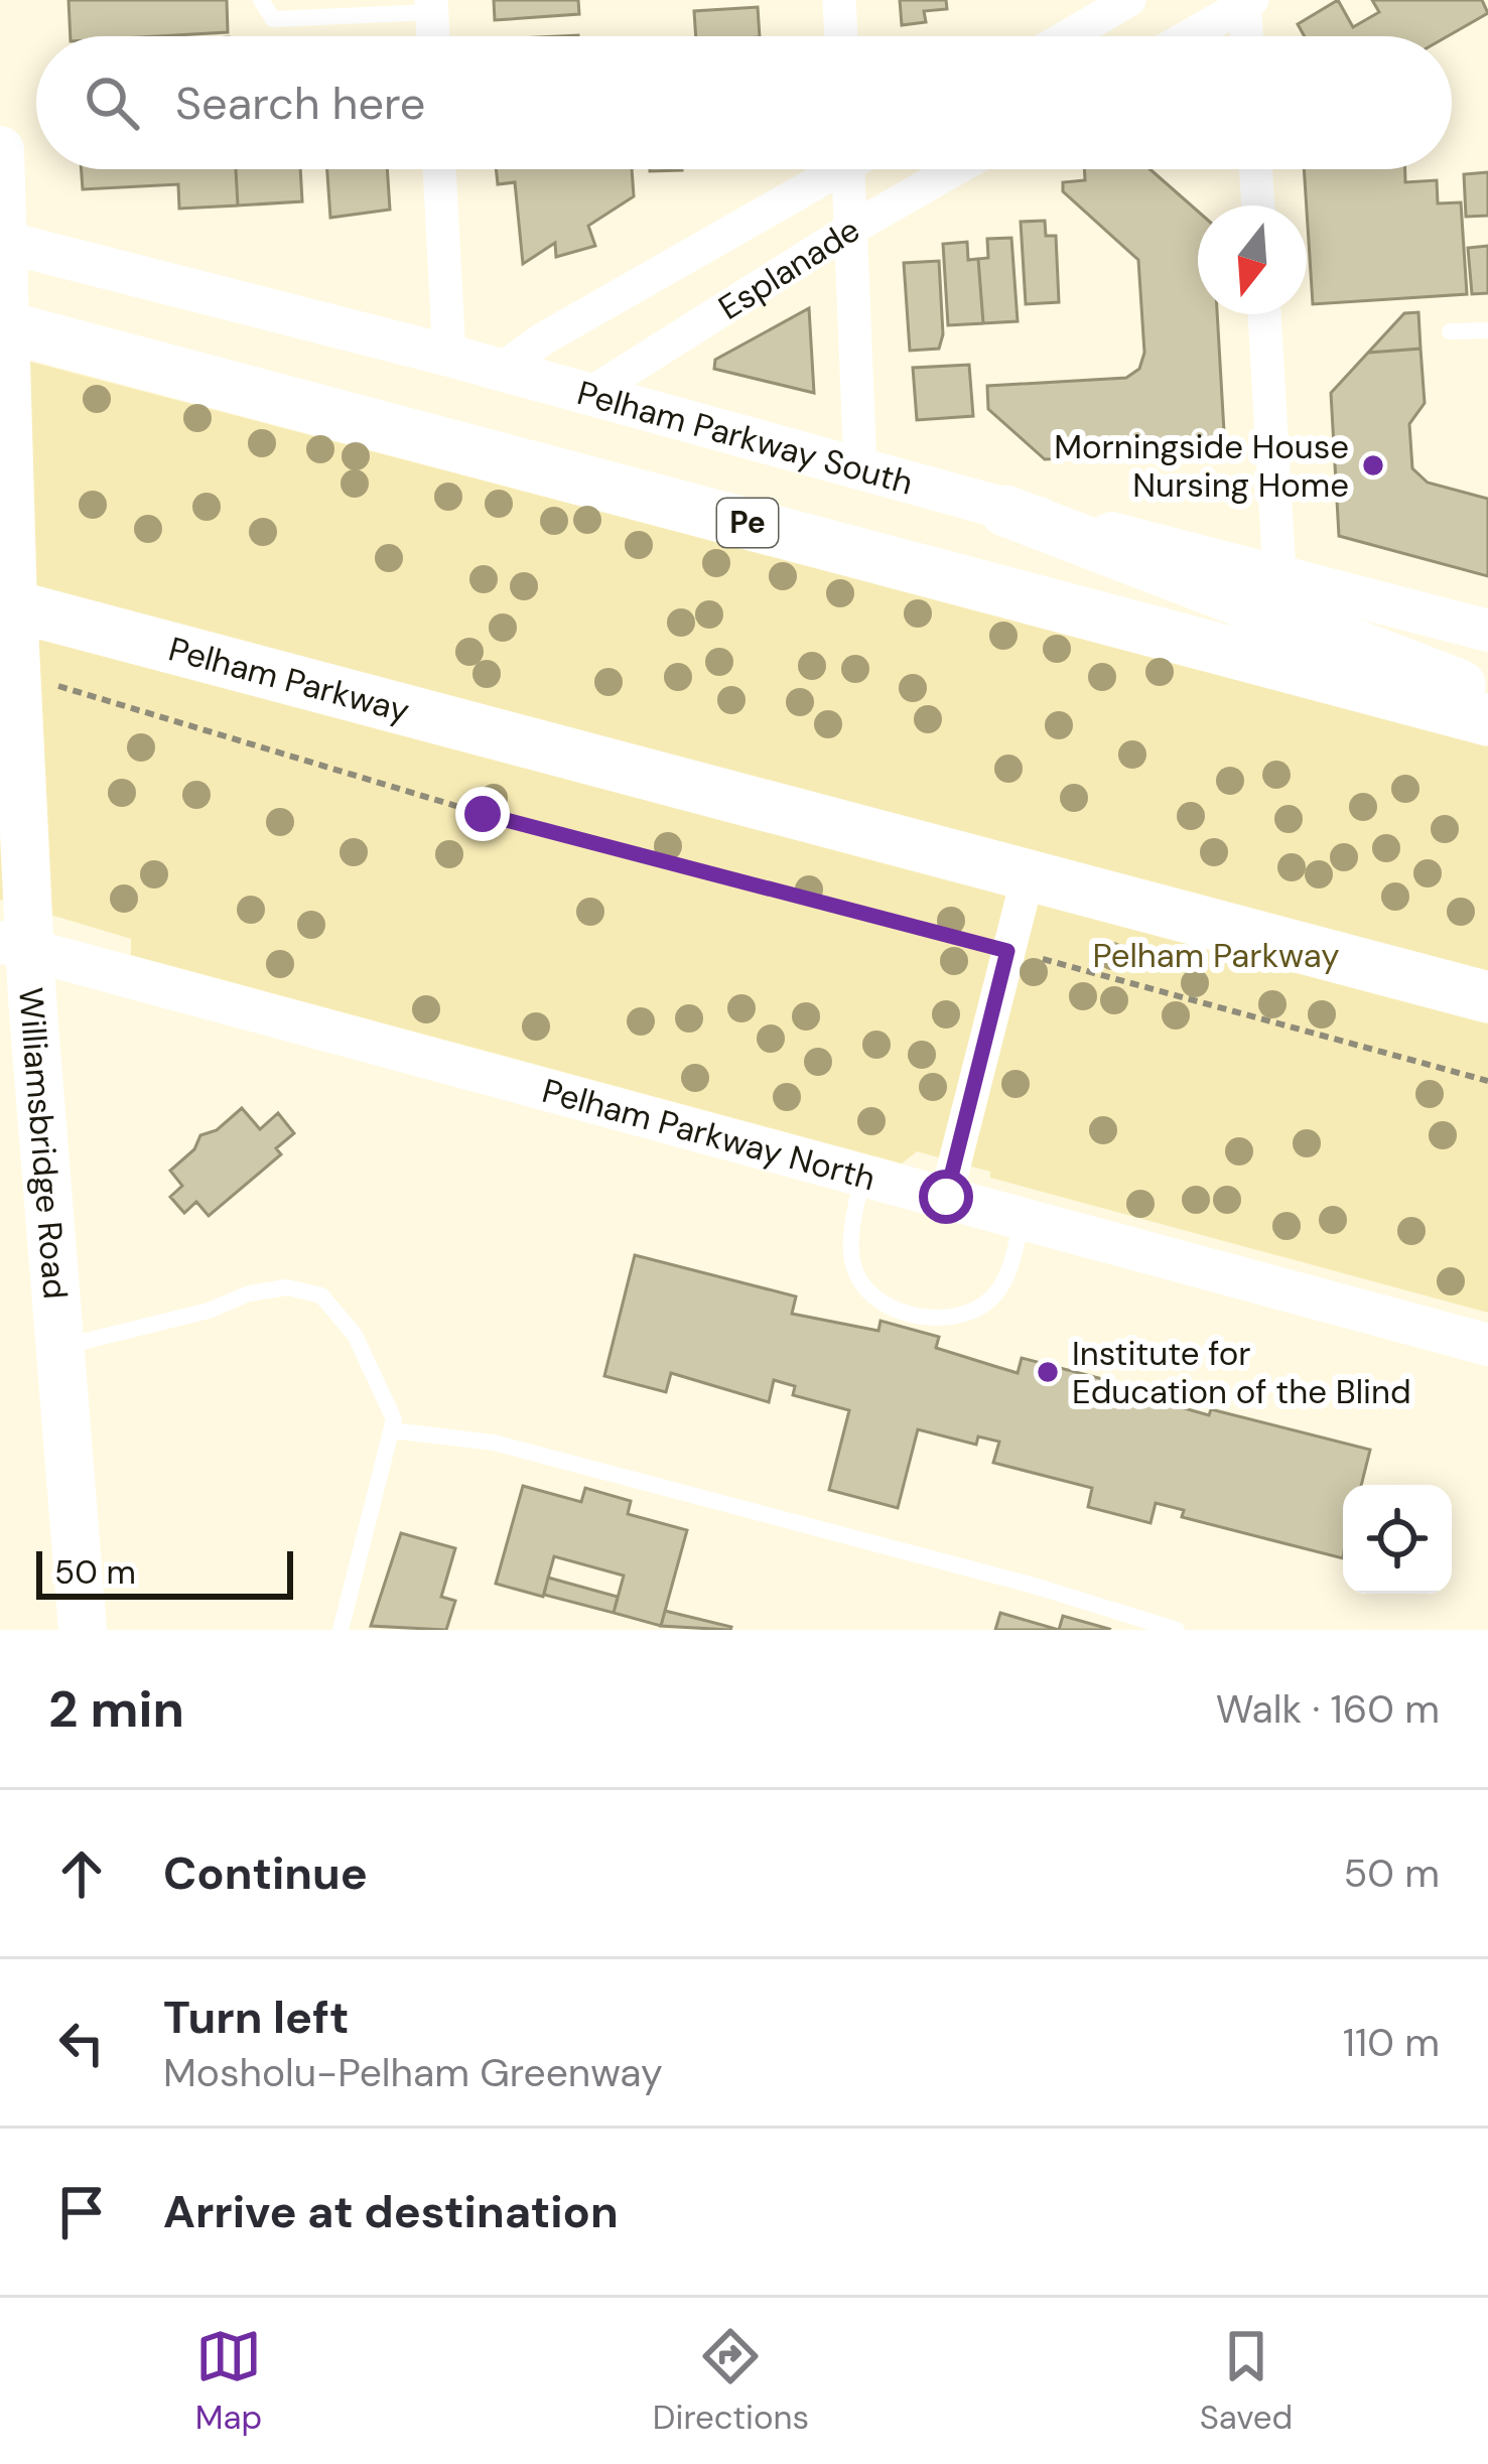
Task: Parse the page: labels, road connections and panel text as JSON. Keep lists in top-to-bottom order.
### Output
{
  "streets": {
    "main road": ["Pe", "Pelham Parkway", "Williamsbridge Road"],
    "street": ["Esplanade", "Pelham Parkway South", "Pelham Parkway North"]
  },
  "crossings": [
    ["Esplanade", "Pelham Parkway South"],
    ["Pelham Parkway South", "Williamsbridge Road"],
    ["Pe", "Williamsbridge Road"],
    ["Pelham Parkway", "Williamsbridge Road"],
    ["Pelham Parkway North", "Williamsbridge Road"]
  ],
  "parks": ["Pelham Parkway"],
  "places": ["Morningside House Nursing Home", "Institute for Education of the Blind"],
  "scale_bar": "50 m",
  "north": "bottom",
  "page": {
    "search": "Search here",
    "scale": "50 m",
    "heading": ["2 min", "Walk · 160 m"],
    "list": [
      ["Continue", "50 m"],
      ["Turn left", "Mosholu-Pelham Greenway", "110 m"],
      "Arrive at destination"
    ],
    "nav": ["Map", "Directions", "Saved"]
  }
}
